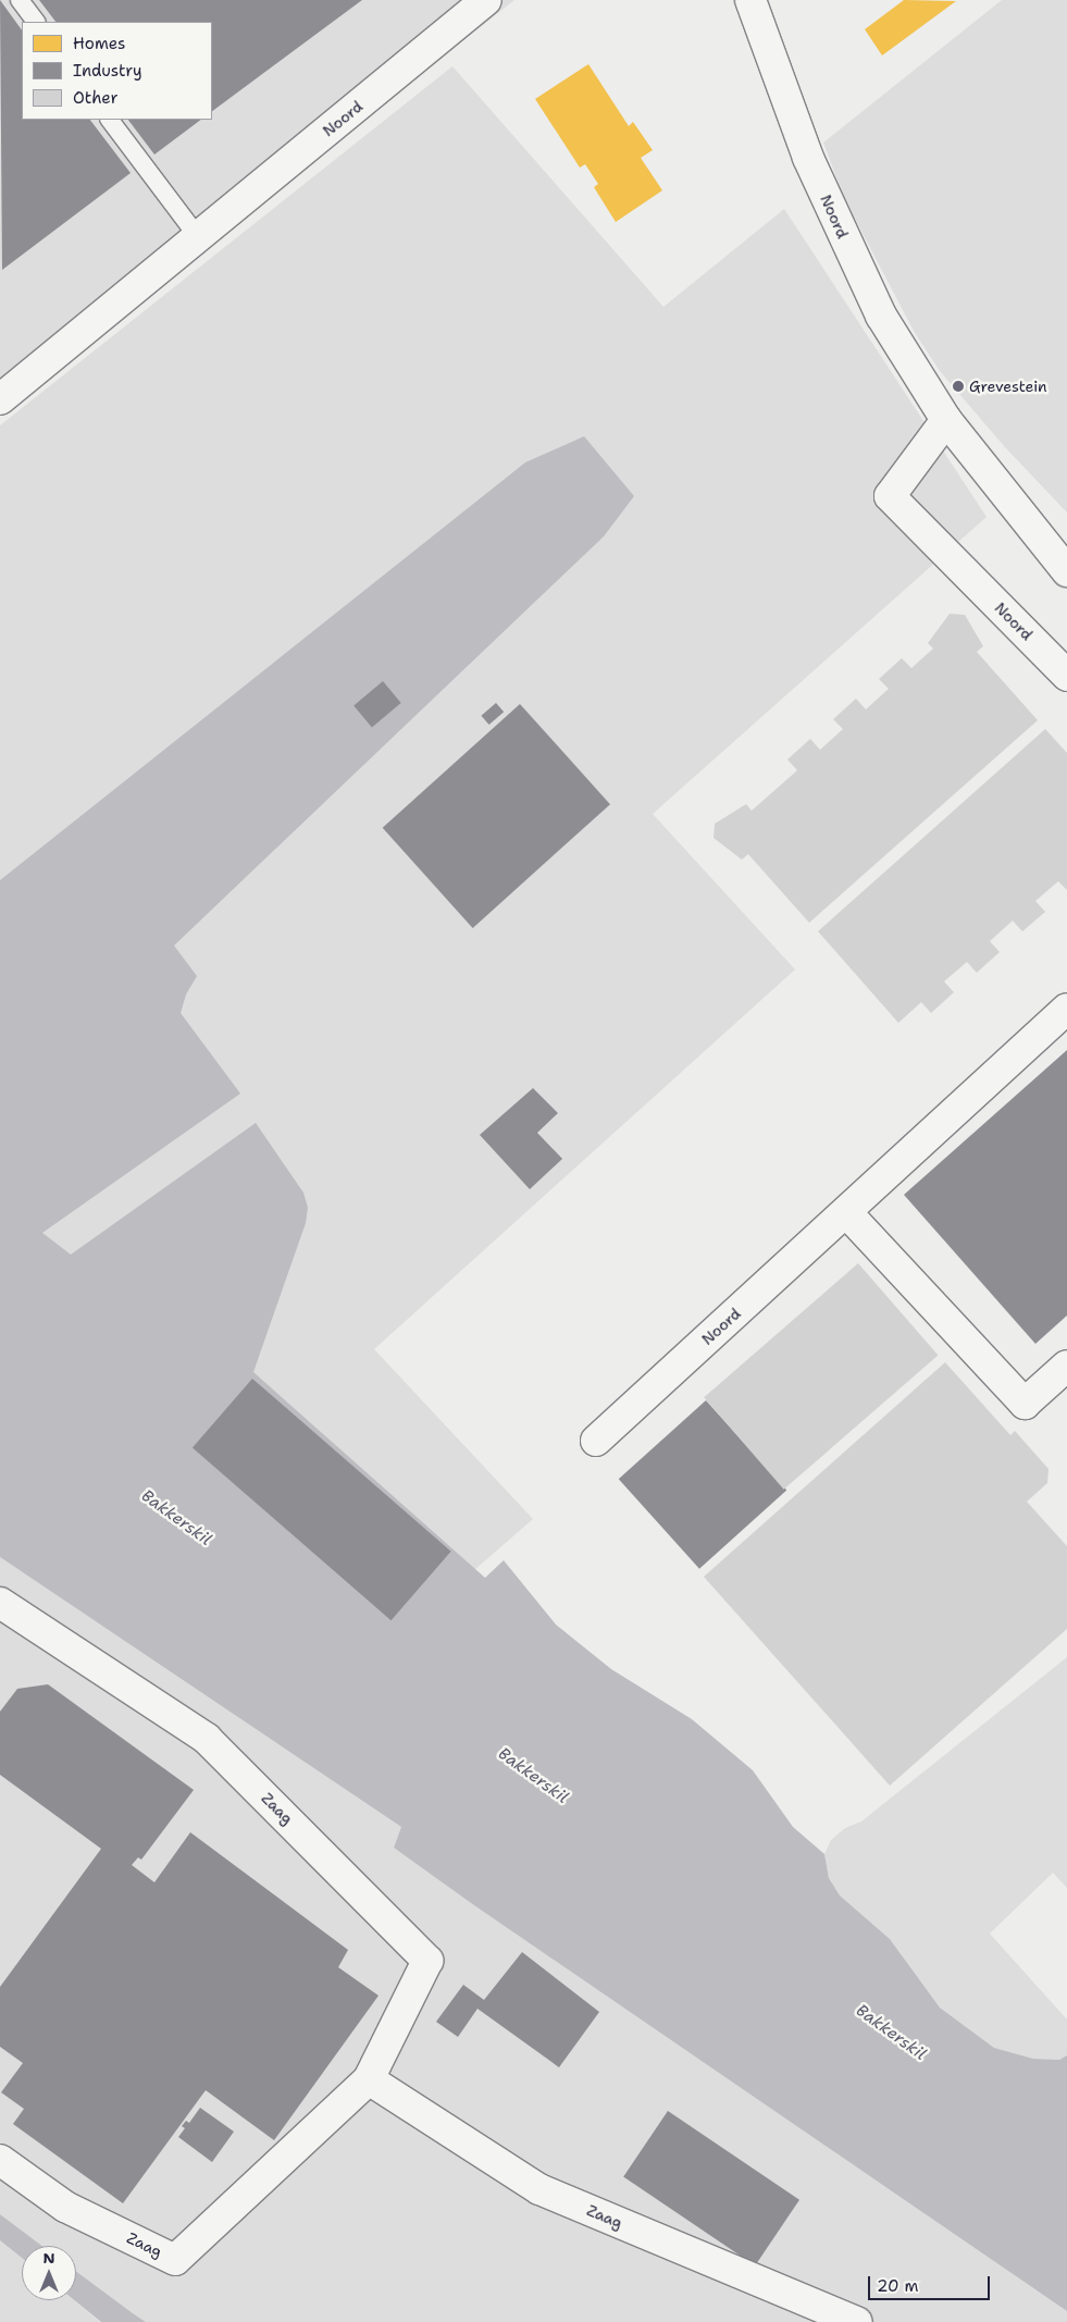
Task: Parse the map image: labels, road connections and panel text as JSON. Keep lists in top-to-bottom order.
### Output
{
  "streets": {
    "street": ["Noord", "Zaag"]
  },
  "water": ["Bakkerskil"],
  "places": ["Grevestein"],
  "legend": ["Homes", "Industry", "Other"],
  "scale_bar": "20 m",
  "north": "top"
}
